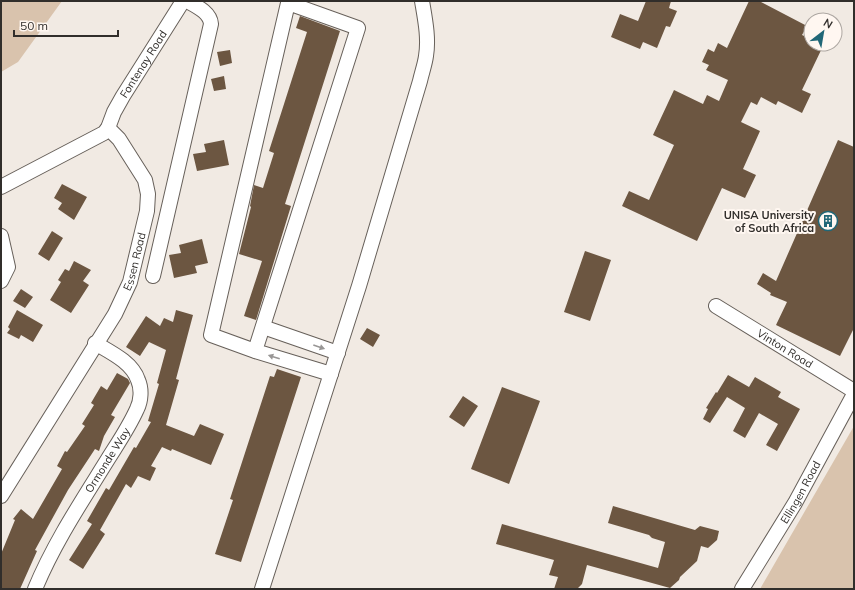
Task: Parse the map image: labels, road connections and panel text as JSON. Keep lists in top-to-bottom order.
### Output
{
  "streets": {
    "street": [
      "Fontenay Road",
      "Essen Road",
      "Vinton Road",
      "Ormonde Way",
      "Ellingen Road"
    ]
  },
  "crossings": [
    ["Fontenay Road", "Essen Road"],
    ["Essen Road", "Ormonde Way"],
    ["Vinton Road", "Ellingen Road"]
  ],
  "places": {
    "building": ["UNISA University of South Africa"]
  },
  "scale_bar": "50 m",
  "north": "top right"
}
